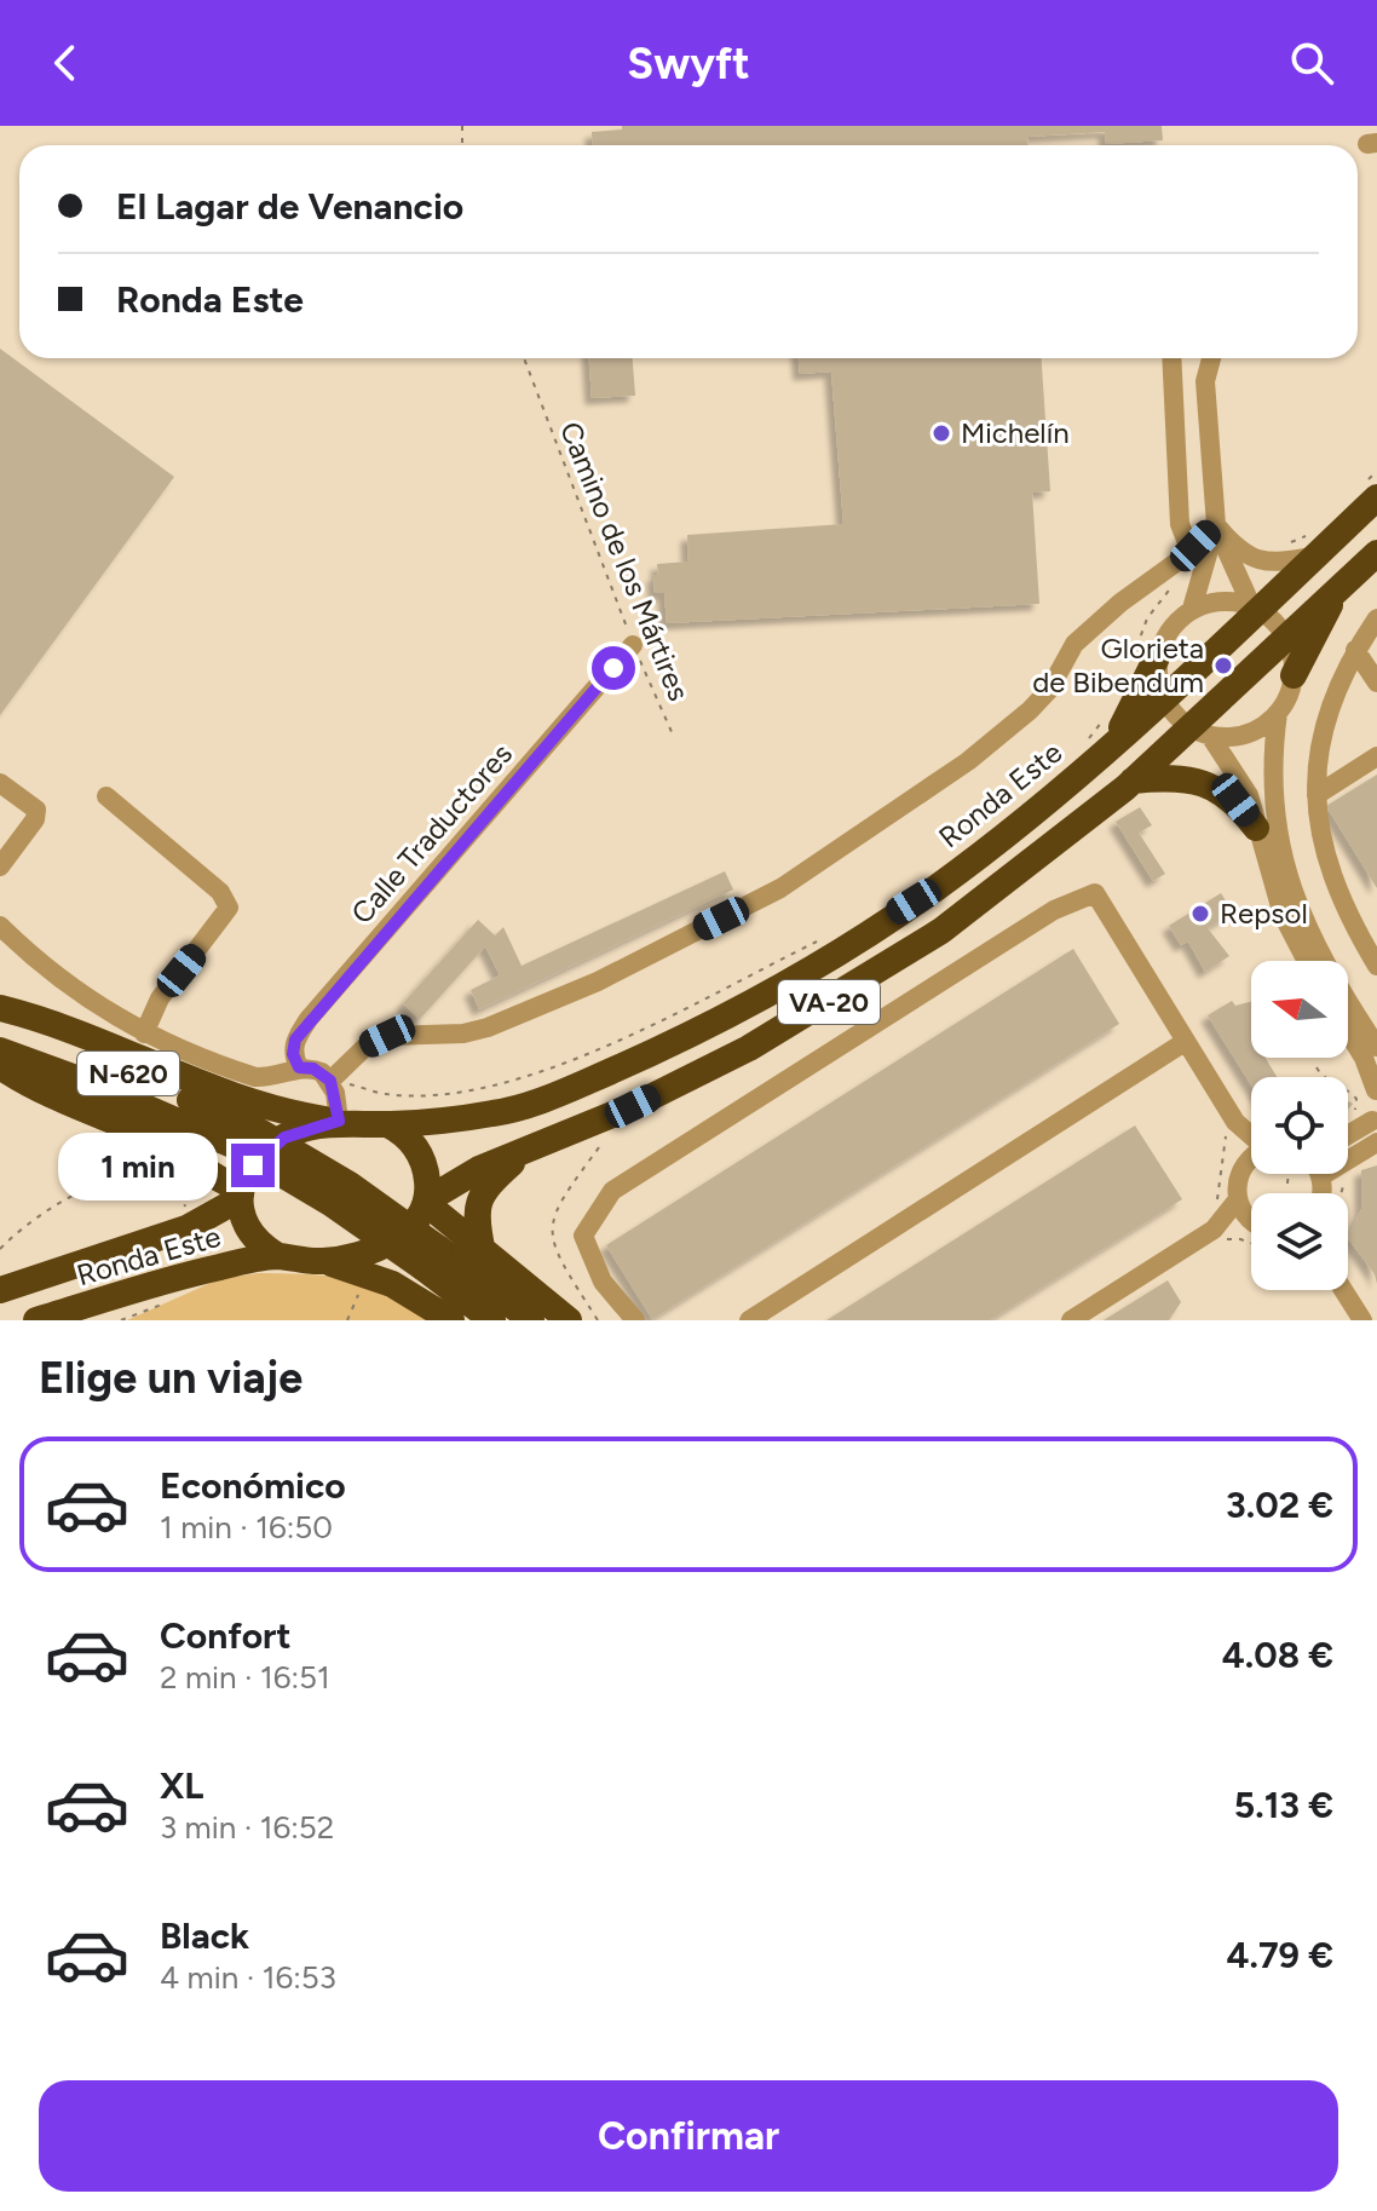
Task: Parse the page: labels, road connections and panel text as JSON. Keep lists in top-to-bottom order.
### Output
{
  "streets": {
    "highway": ["Ronda Este", "VA-20", "N-620"],
    "street": ["Calle Traductores"],
    "path": ["Camino de los Mártires"]
  },
  "crossings": [
    ["Camino de los Mártires", "Calle Traductores"]
  ],
  "places": ["Michelín", "Glorieta de Bibendum", "Repsol"],
  "north": "left",
  "page": {
    "header": "Swyft",
    "banner": ["El Lagar de Venancio", "Ronda Este"],
    "bubble": "1 min",
    "heading": "Elige un viaje",
    "list": [
      {
        "name": "Económico",
        "note": "1 min · 16:50",
        "value": "3.02 €"
      },
      {
        "name": "Confort",
        "note": "2 min · 16:51",
        "value": "4.08 €"
      },
      {
        "name": "XL",
        "note": "3 min · 16:52",
        "value": "5.13 €"
      },
      {
        "name": "Black",
        "note": "4 min · 16:53",
        "value": "4.79 €"
      }
    ],
    "buttons": "Confirmar"
  }
}
